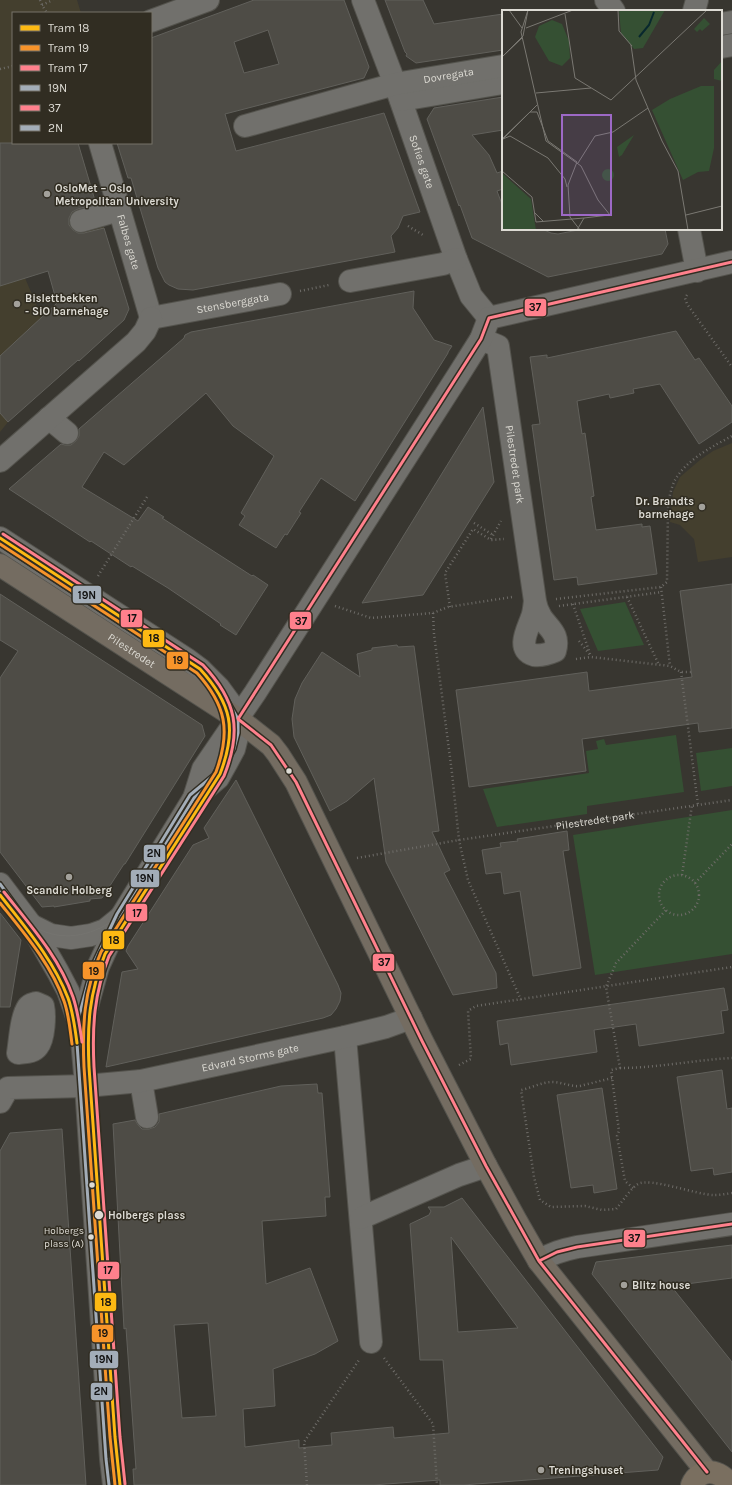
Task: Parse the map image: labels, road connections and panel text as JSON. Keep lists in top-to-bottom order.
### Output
{
  "streets": {
    "main road": ["Pilestredet"],
    "street": [
      "Dovregata",
      "Sofies gate",
      "Falbes gate",
      "Stensberggata",
      "Pilestredet park",
      "Edvard Storms gate"
    ]
  },
  "crossings": [
    ["Dovregata", "Sofies gate"],
    ["Falbes gate", "Stensberggata"],
    ["Pilestredet", "Edvard Storms gate"]
  ],
  "places": [
    "OsloMet – Oslo Metropolitan University",
    "Bislettbekken - SiO barnehage",
    "Dr. Brandts barnehage",
    "Scandic Holberg",
    "Holbergs plass",
    "Holbergs plass (A)",
    "Blitz house",
    "Treningshuset"
  ],
  "lines": [
    "transit line 37",
    "tram line 17",
    "tram line 18",
    "transit line 19N",
    "tram line 19",
    "transit line 2N"
  ],
  "legend": [
    "Tram 18",
    "Tram 19",
    "Tram 17",
    "19N",
    "37",
    "2N"
  ]
}
